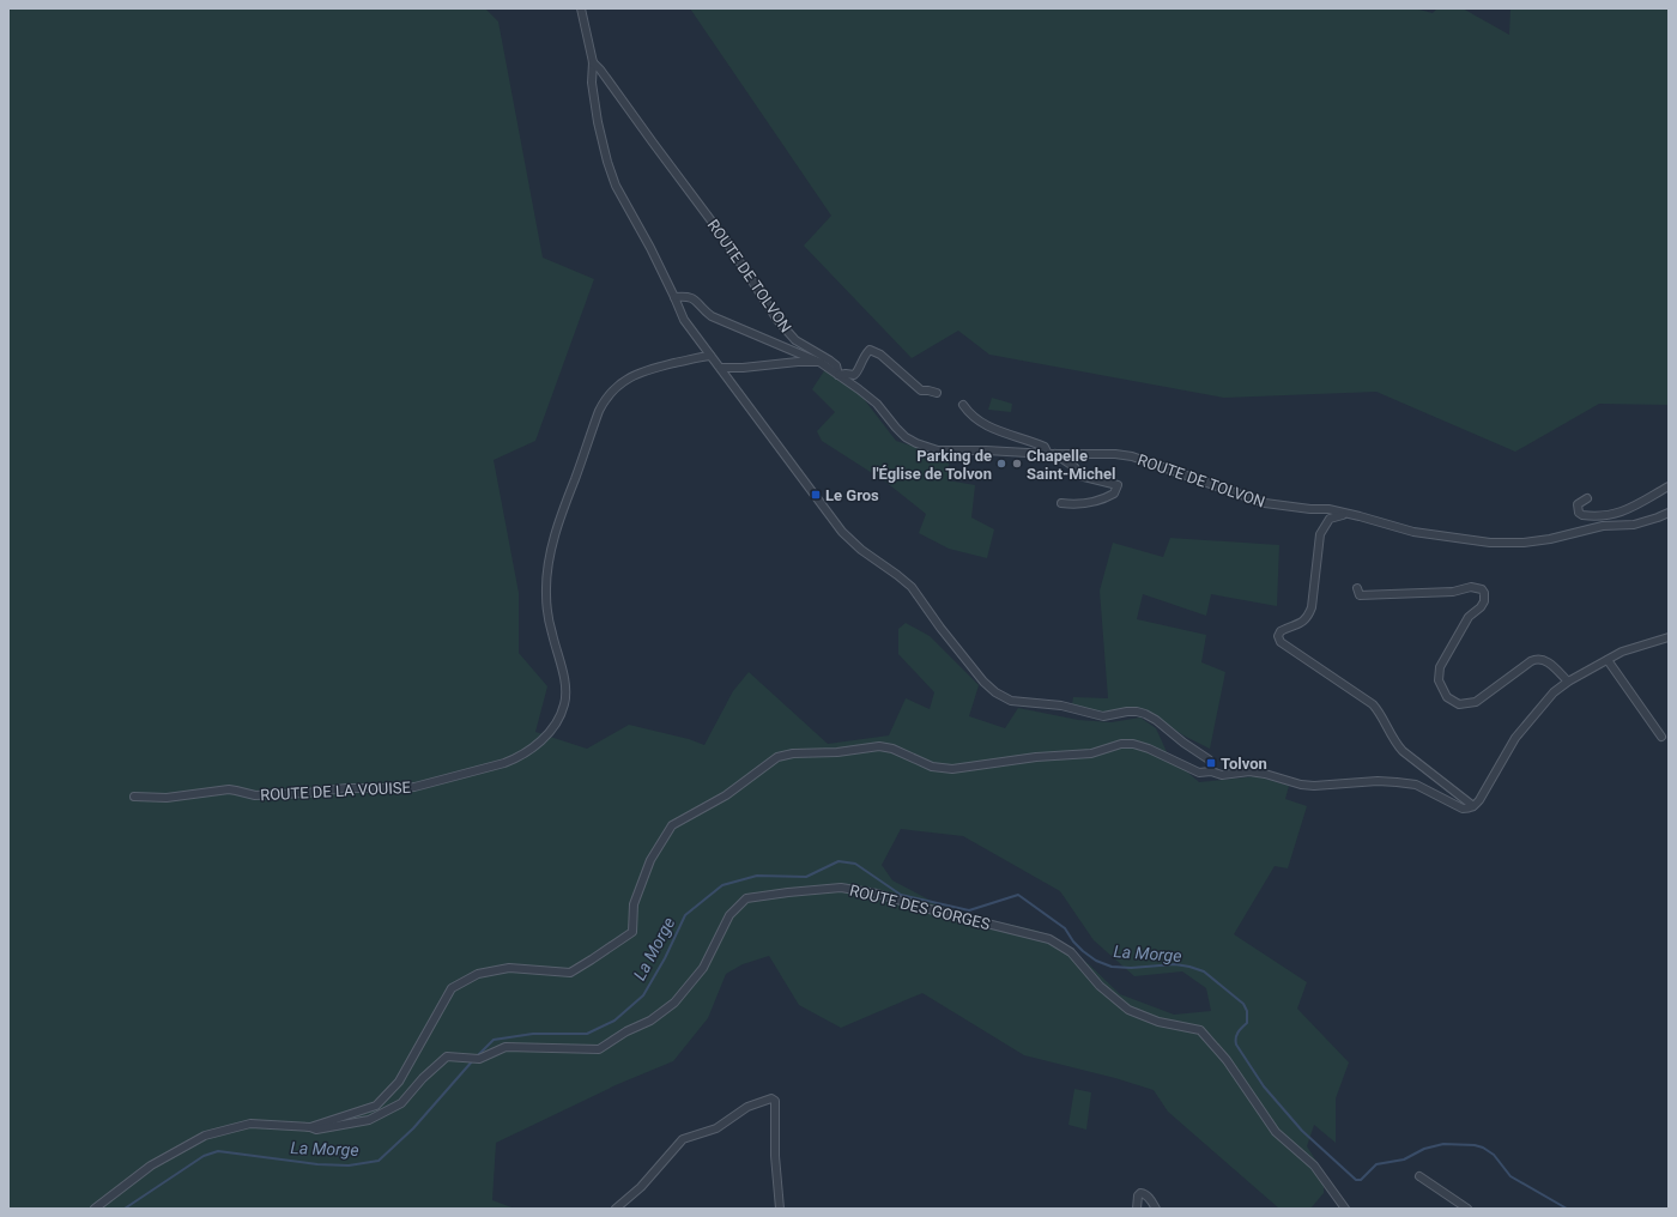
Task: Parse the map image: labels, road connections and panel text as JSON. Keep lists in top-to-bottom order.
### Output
{
  "streets": {
    "street": ["ROUTE DE TOLVON", "ROUTE DE LA VOUISE", "ROUTE DES GORGES"]
  },
  "water": ["La Morge"],
  "places": {
    "other": ["Parking de l'Église de Tolvon", "Chapelle Saint-Michel"],
    "transit": ["Le Gros", "Tolvon"]
  }
}
